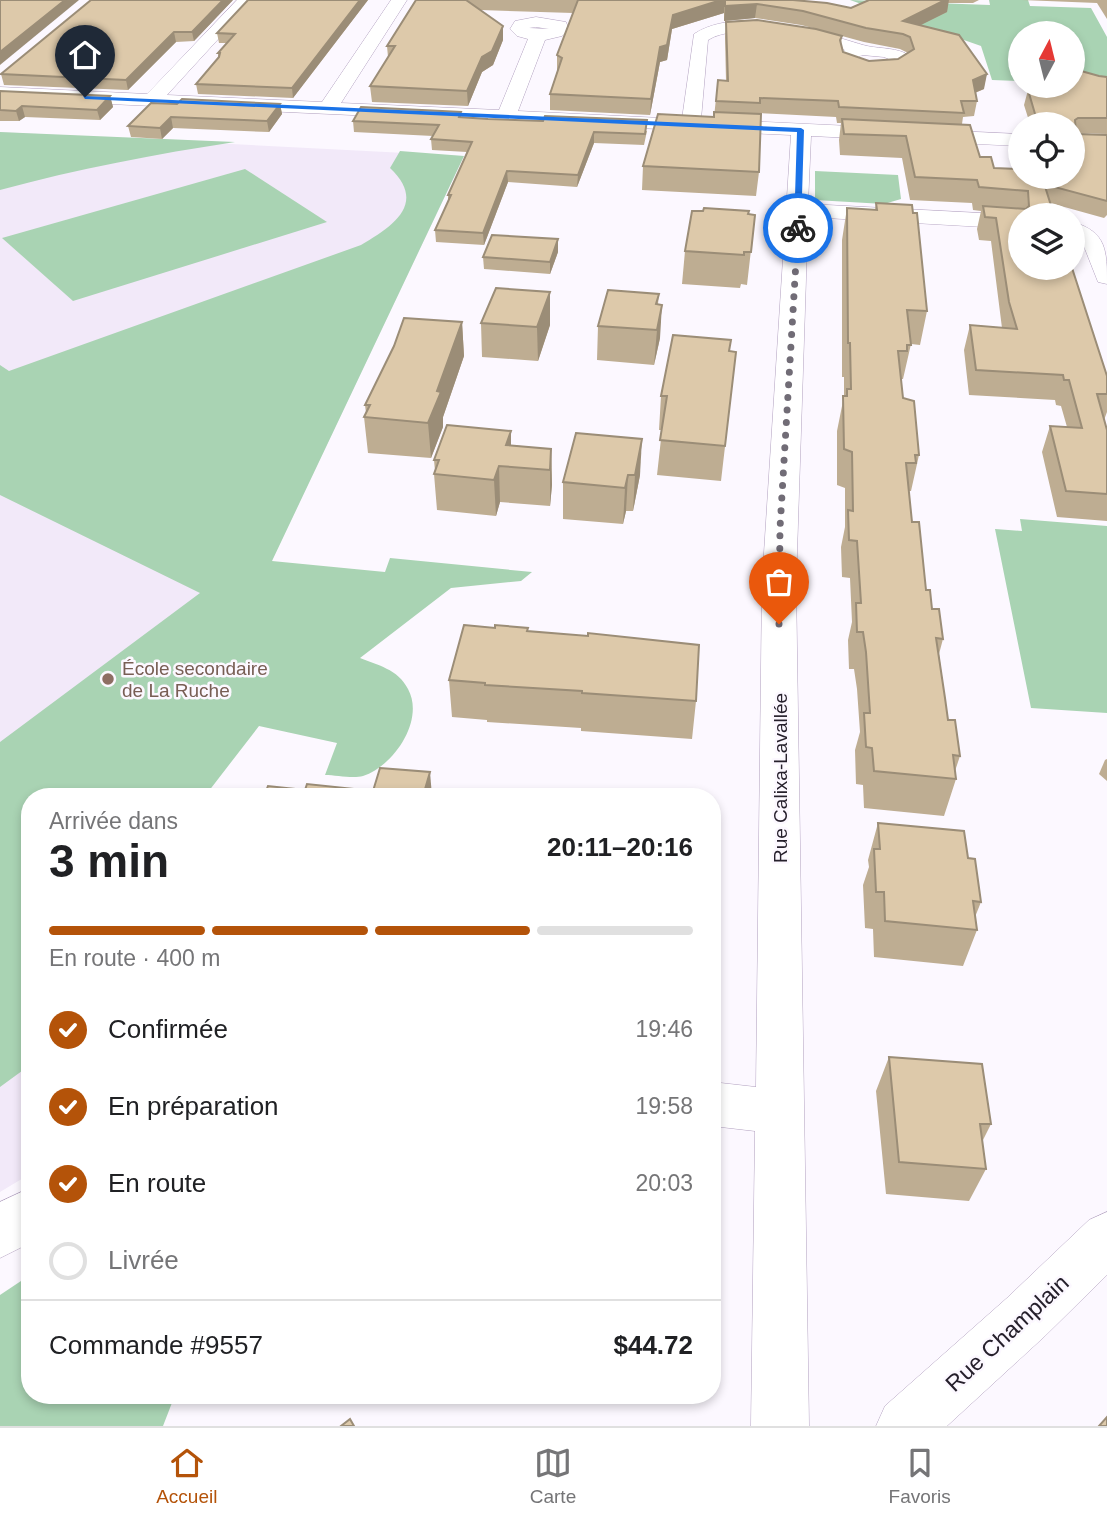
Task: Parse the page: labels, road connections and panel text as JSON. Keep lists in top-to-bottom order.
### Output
{
  "streets": {
    "street": ["Rue Calixa-Lavallée", "Rue Champlain"]
  },
  "places": ["École secondaire de La Ruche"],
  "north": "top",
  "page": {
    "heading": ["3 min", "Arrivée dans", "20:11–20:16"],
    "panel": ["Commande #9557", "$44.72"],
    "bar": "En route · 400 m",
    "list": [
      ["Confirmée", "19:46"],
      ["En préparation", "19:58"],
      ["En route", "20:03"],
      "Livrée"
    ],
    "tabs": ["Accueil", "Carte", "Favoris"]
  }
}
